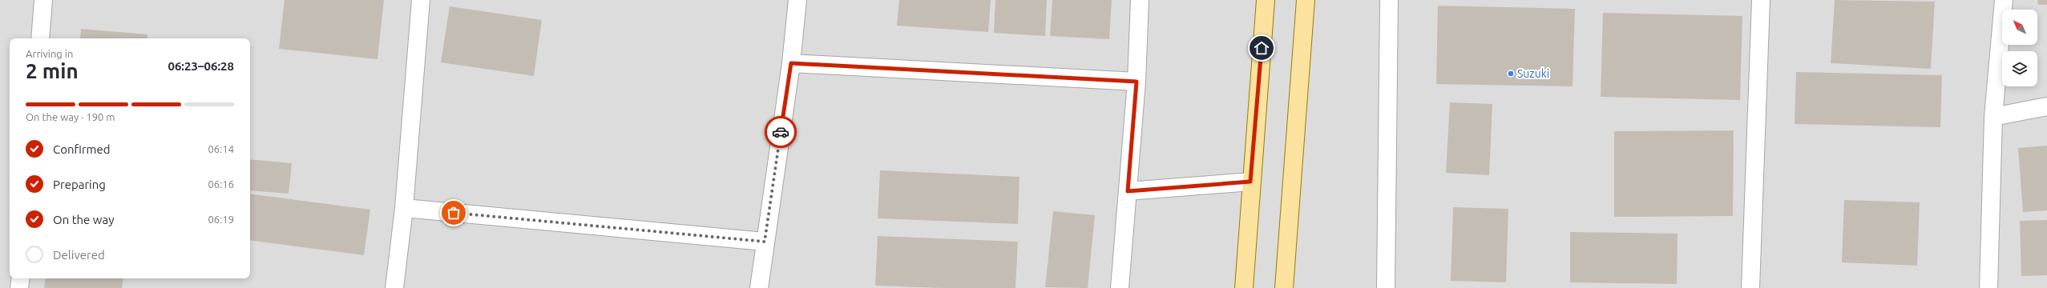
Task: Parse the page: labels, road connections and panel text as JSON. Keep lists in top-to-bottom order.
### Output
{
  "places": ["Suzuki"],
  "north": "top left",
  "page": {
    "heading": ["2 min", "Arriving in", "06:23–06:28"],
    "bar": "On the way · 190 m",
    "list": [
      ["Confirmed", "06:14"],
      ["Preparing", "06:16"],
      ["On the way", "06:19"],
      "Delivered"
    ]
  }
}
